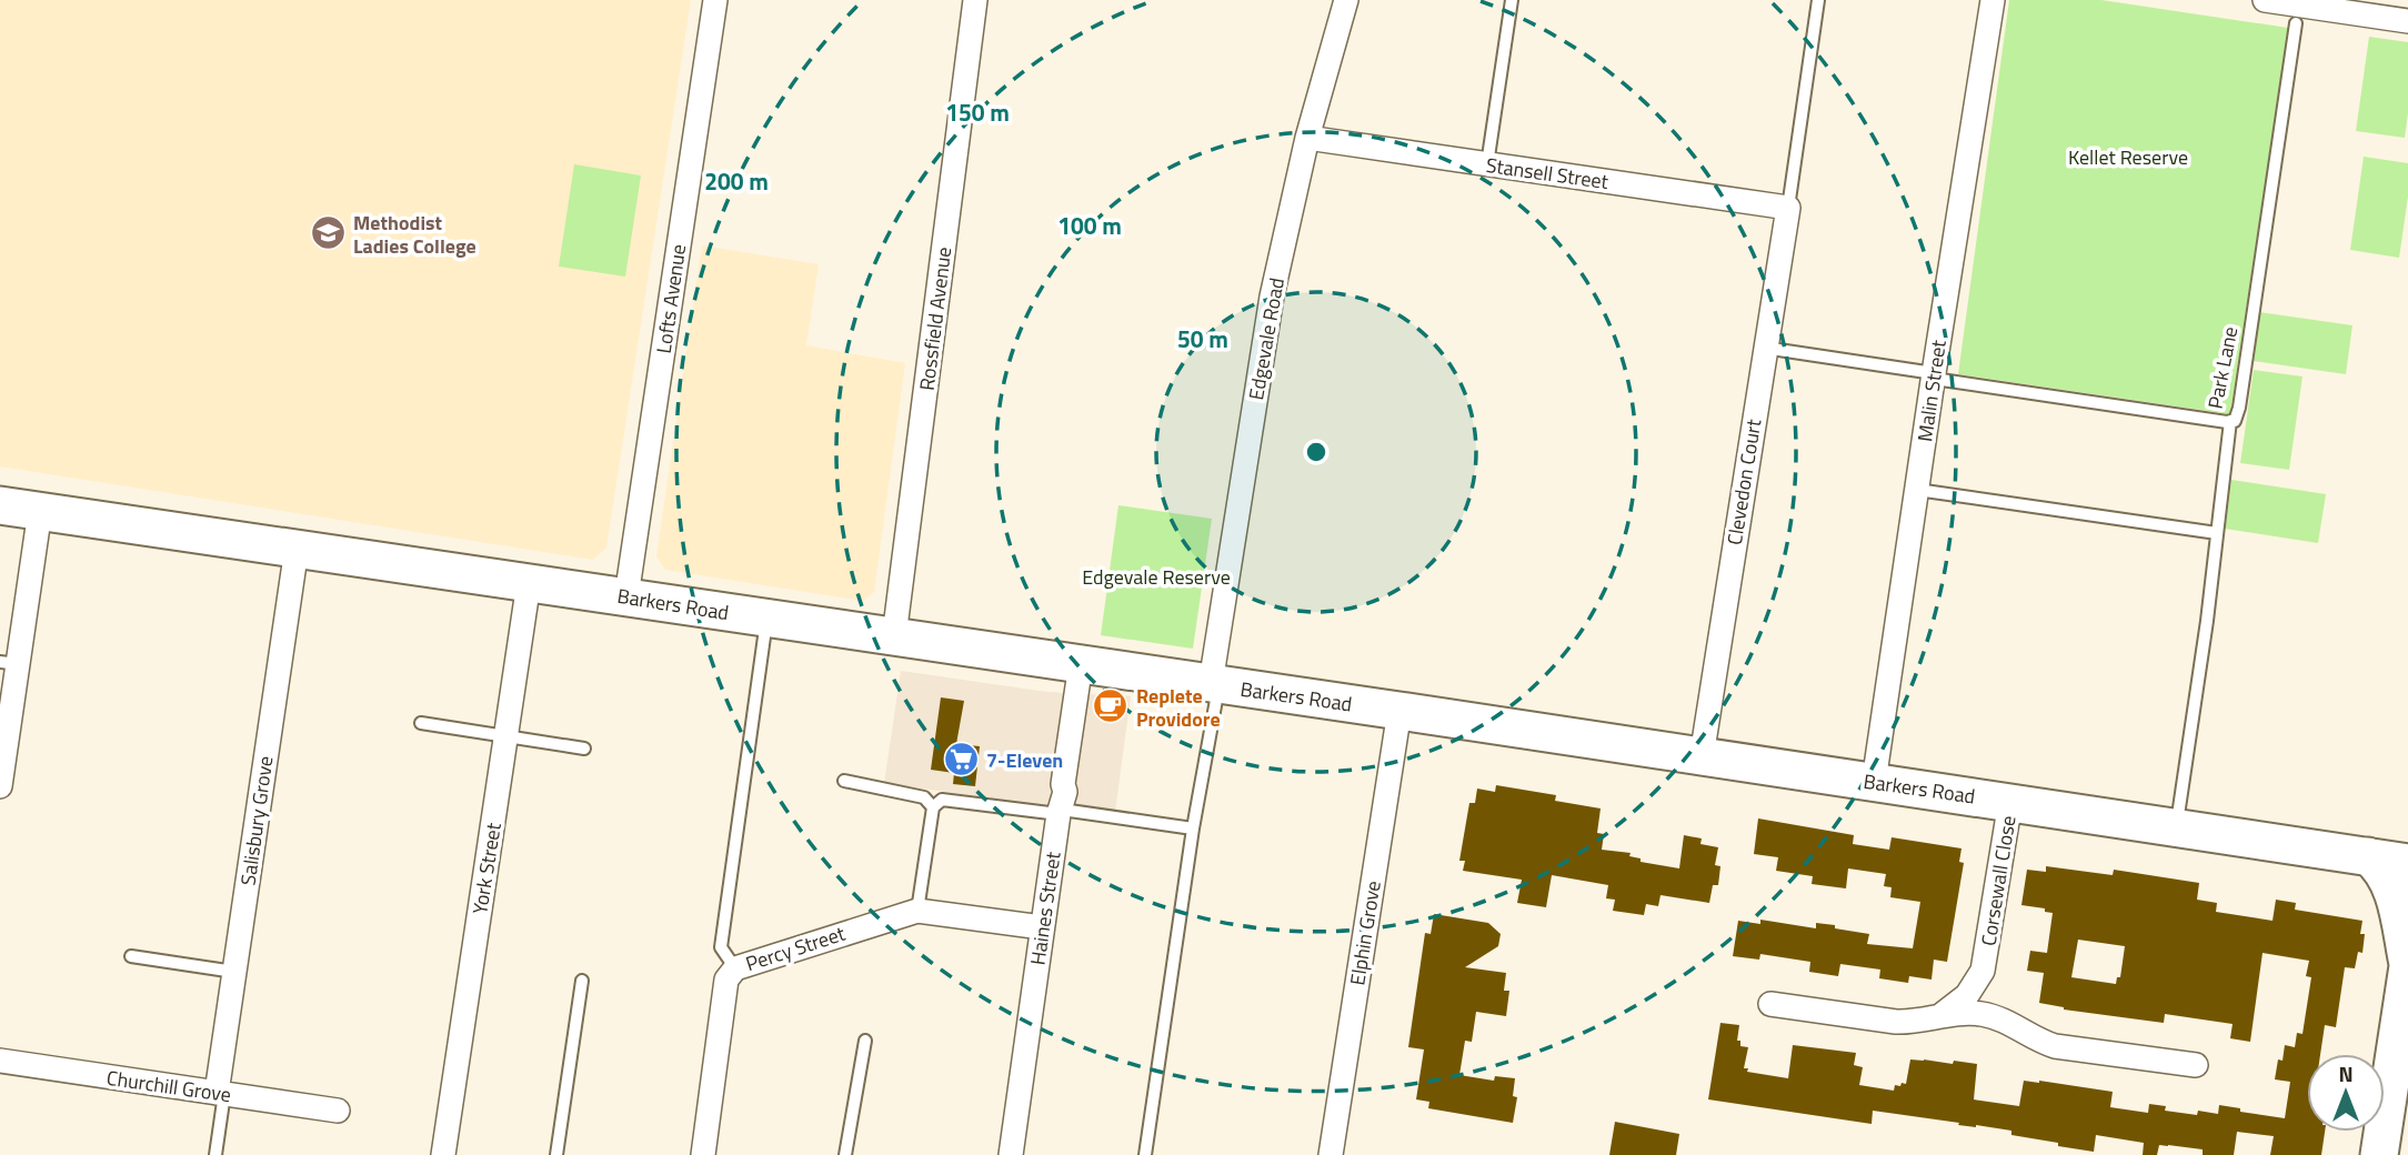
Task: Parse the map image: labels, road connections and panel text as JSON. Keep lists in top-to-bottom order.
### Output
{
  "streets": {
    "main road": ["Barkers Road"],
    "street": [
      "Stansell Street",
      "Lofts Avenue",
      "Rossfield Avenue",
      "Edgevale Road",
      "Malin Street",
      "Clevedon Court",
      "Salisbury Grove",
      "York Street",
      "Corsewall Close",
      "Haines Street",
      "Elphin Grove",
      "Percy Street",
      "Churchill Grove"
    ],
    "lane": ["Park Lane"]
  },
  "crossings": [
    ["Stansell Street", "Edgevale Road"],
    ["Stansell Street", "Clevedon Court"],
    ["Lofts Avenue", "Barkers Road"],
    ["Rossfield Avenue", "Barkers Road"],
    ["Edgevale Road", "Barkers Road"],
    ["Park Lane", "Malin Street"],
    ["Park Lane", "Clevedon Court"],
    ["Malin Street", "Barkers Road"],
    ["Clevedon Court", "Barkers Road"],
    ["Barkers Road", "Salisbury Grove"],
    ["Barkers Road", "York Street"],
    ["Barkers Road", "Corsewall Close"],
    ["Barkers Road", "Haines Street"],
    ["Barkers Road", "Elphin Grove"],
    ["Salisbury Grove", "Churchill Grove"],
    ["Haines Street", "Percy Street"]
  ],
  "parks": ["Kellet Reserve", "Edgevale Reserve"],
  "places": {
    "school or university": ["Methodist Ladies College"],
    "cafe": ["Replete Providore"],
    "supermarket": ["7-Eleven"]
  },
  "north": "top",
  "rings": [
    "150 m",
    "200 m",
    "100 m",
    "50 m"
  ]
}
